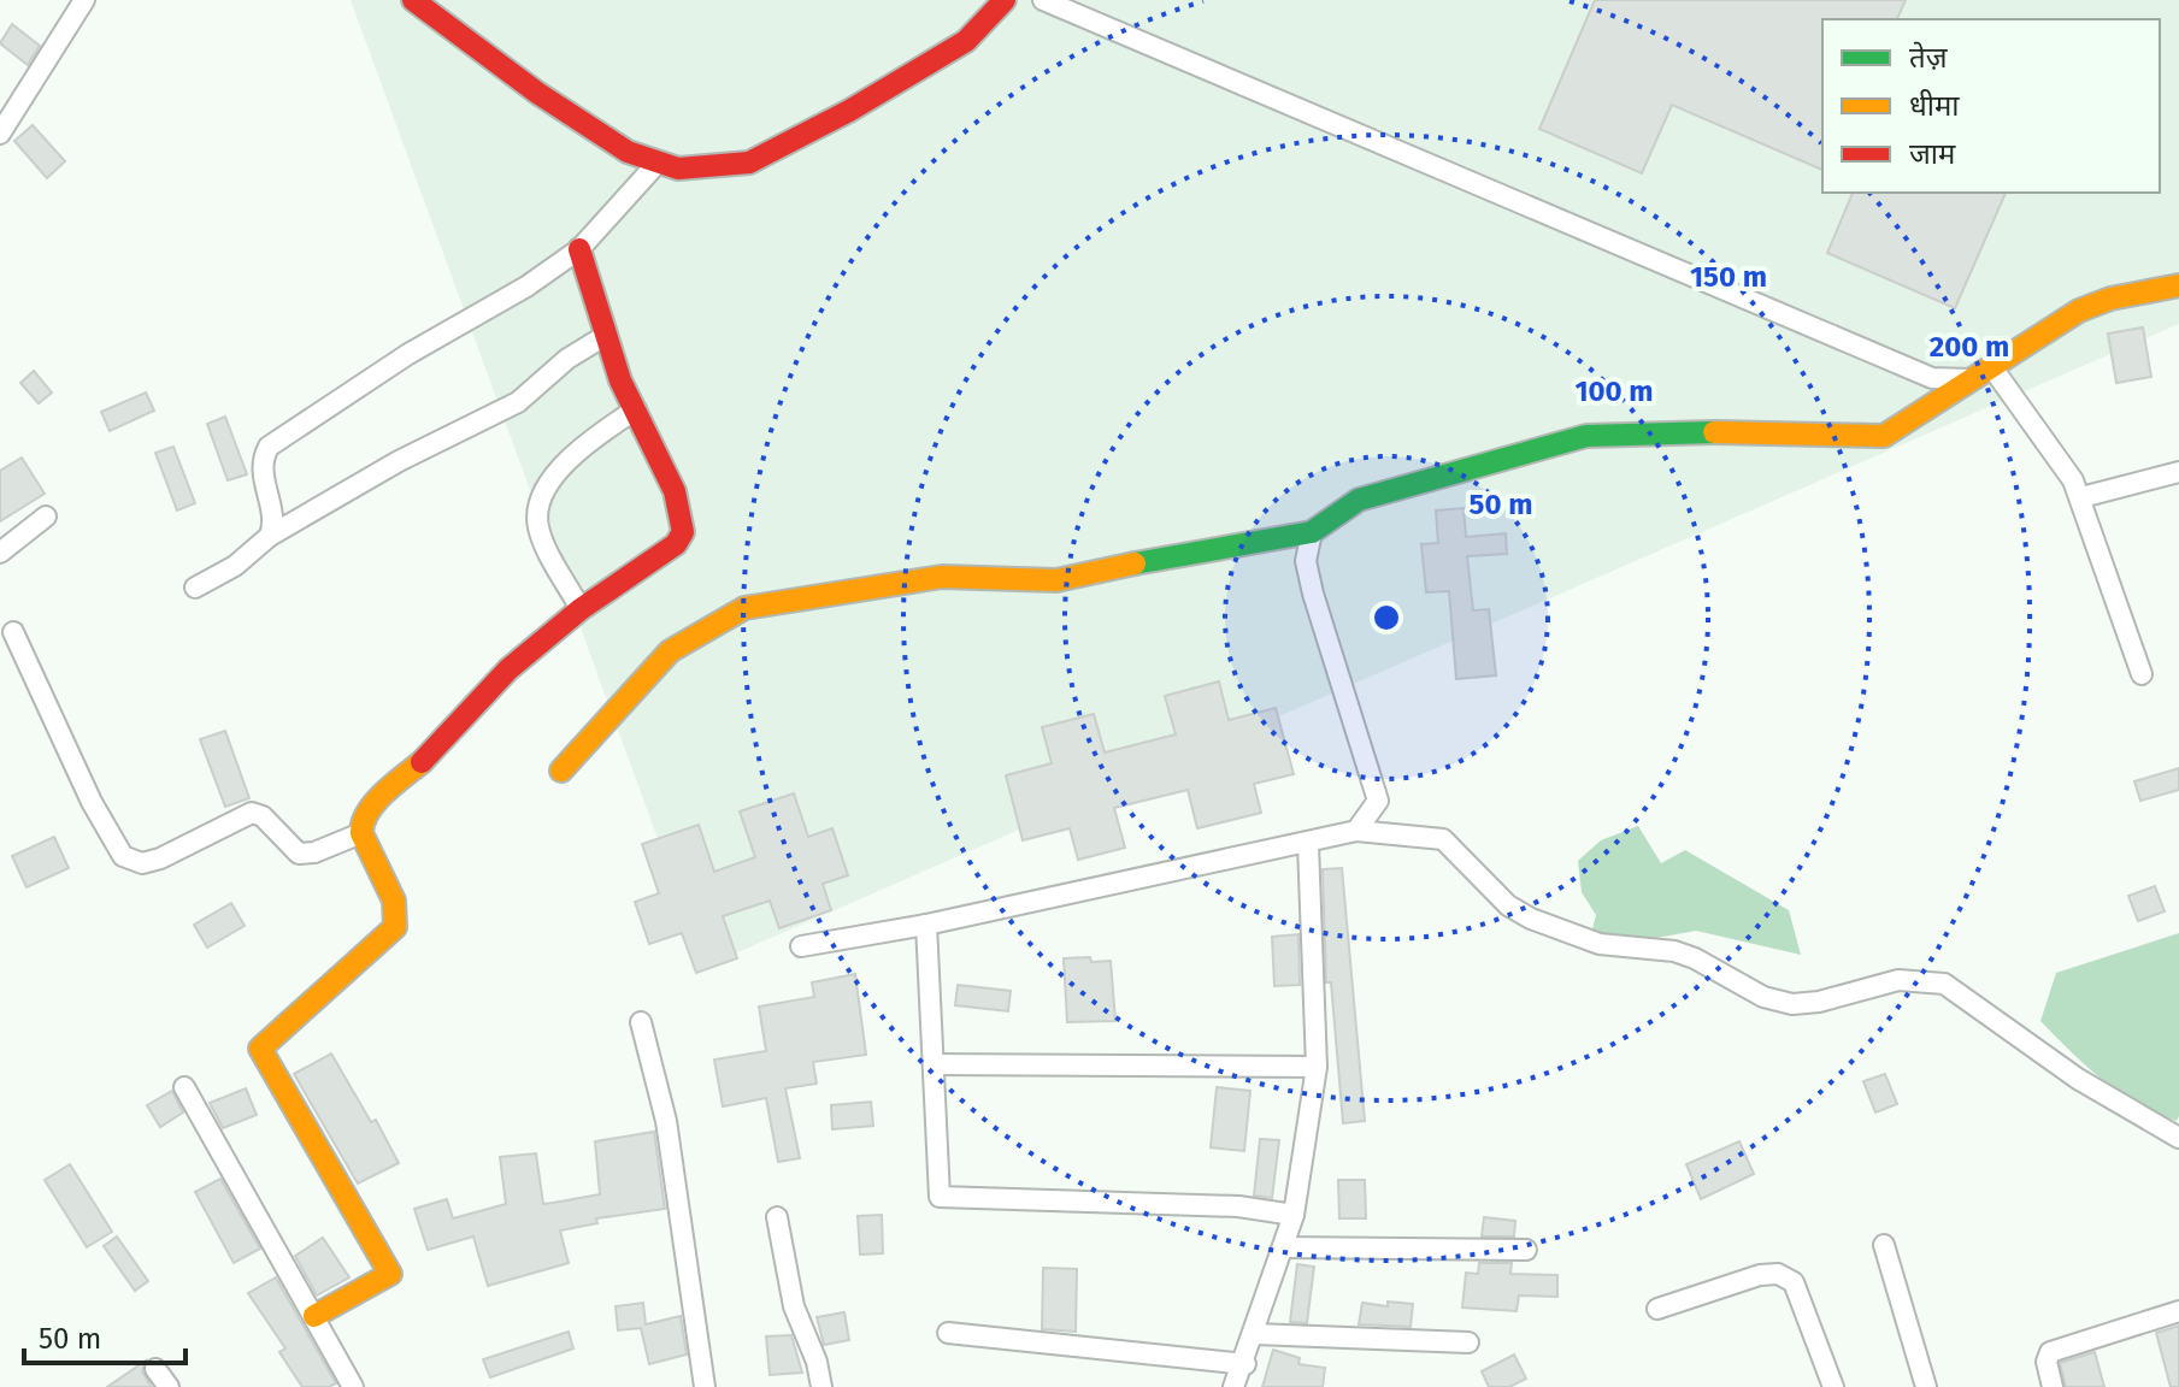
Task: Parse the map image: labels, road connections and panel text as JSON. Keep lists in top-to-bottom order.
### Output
{
  "legend": ["तेज़", "धीमा", "जाम"],
  "scale_bar": "50 m",
  "rings": [
    "150 m",
    "200 m",
    "100 m",
    "50 m"
  ]
}
